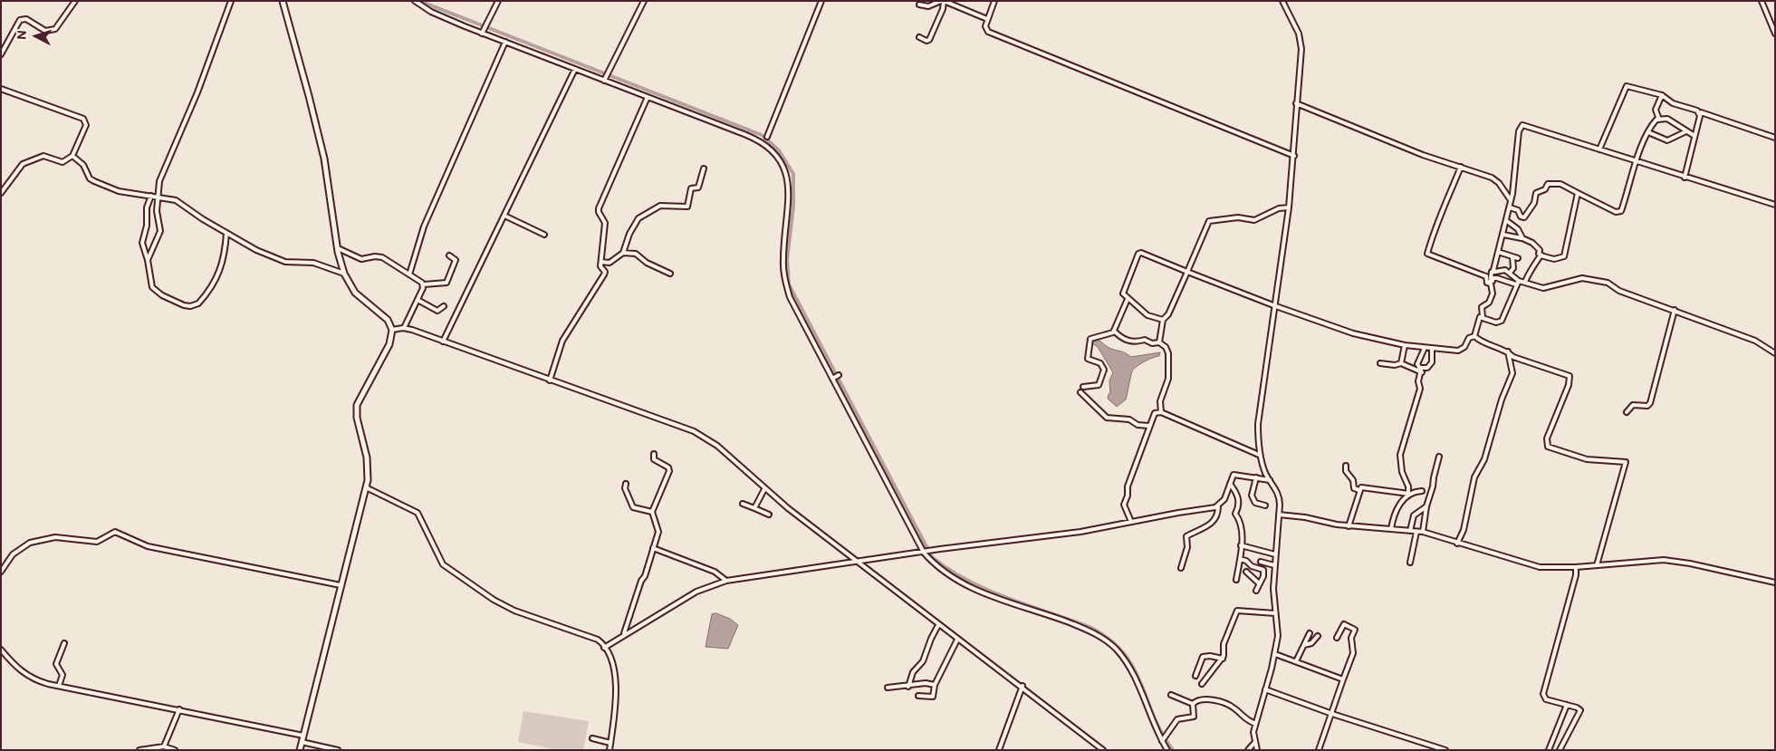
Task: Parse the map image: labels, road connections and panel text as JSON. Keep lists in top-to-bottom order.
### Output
{
  "north": "left"
}
